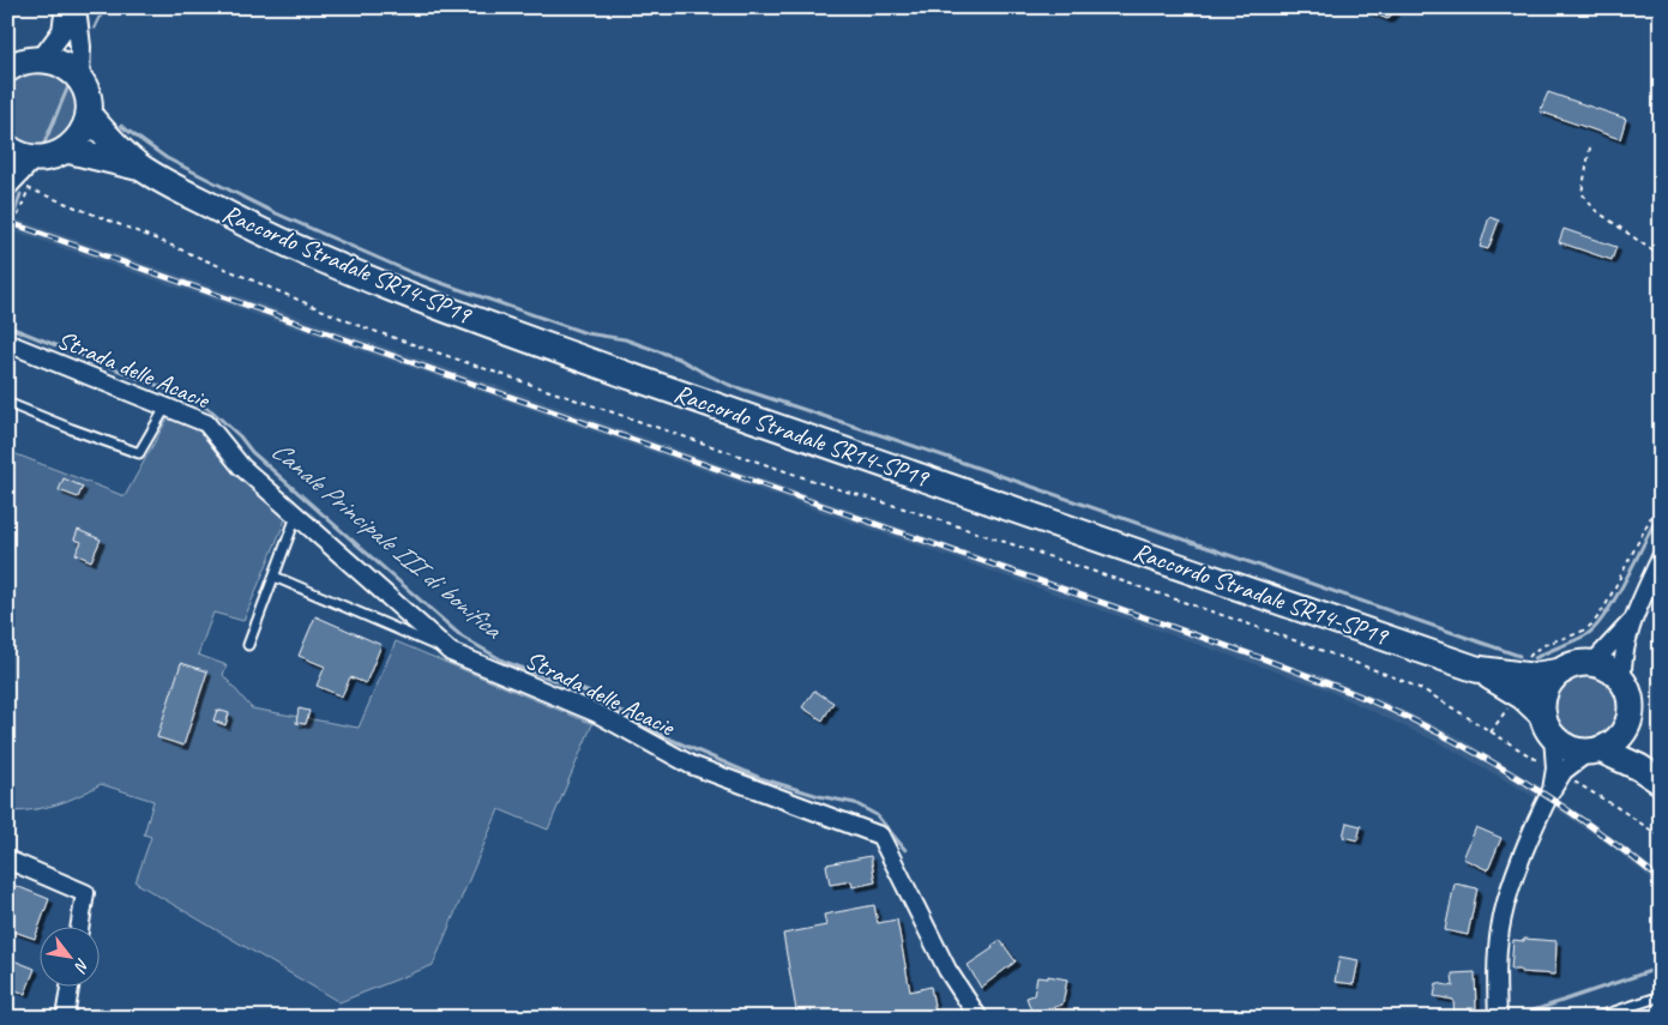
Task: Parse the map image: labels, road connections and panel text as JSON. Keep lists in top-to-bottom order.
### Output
{
  "streets": {
    "main road": ["Raccordo Stradale SR14-SP19"],
    "street": ["Strada delle Acacie"]
  },
  "water": ["Canale Principale III di bonifica"],
  "north": "bottom right"
}
